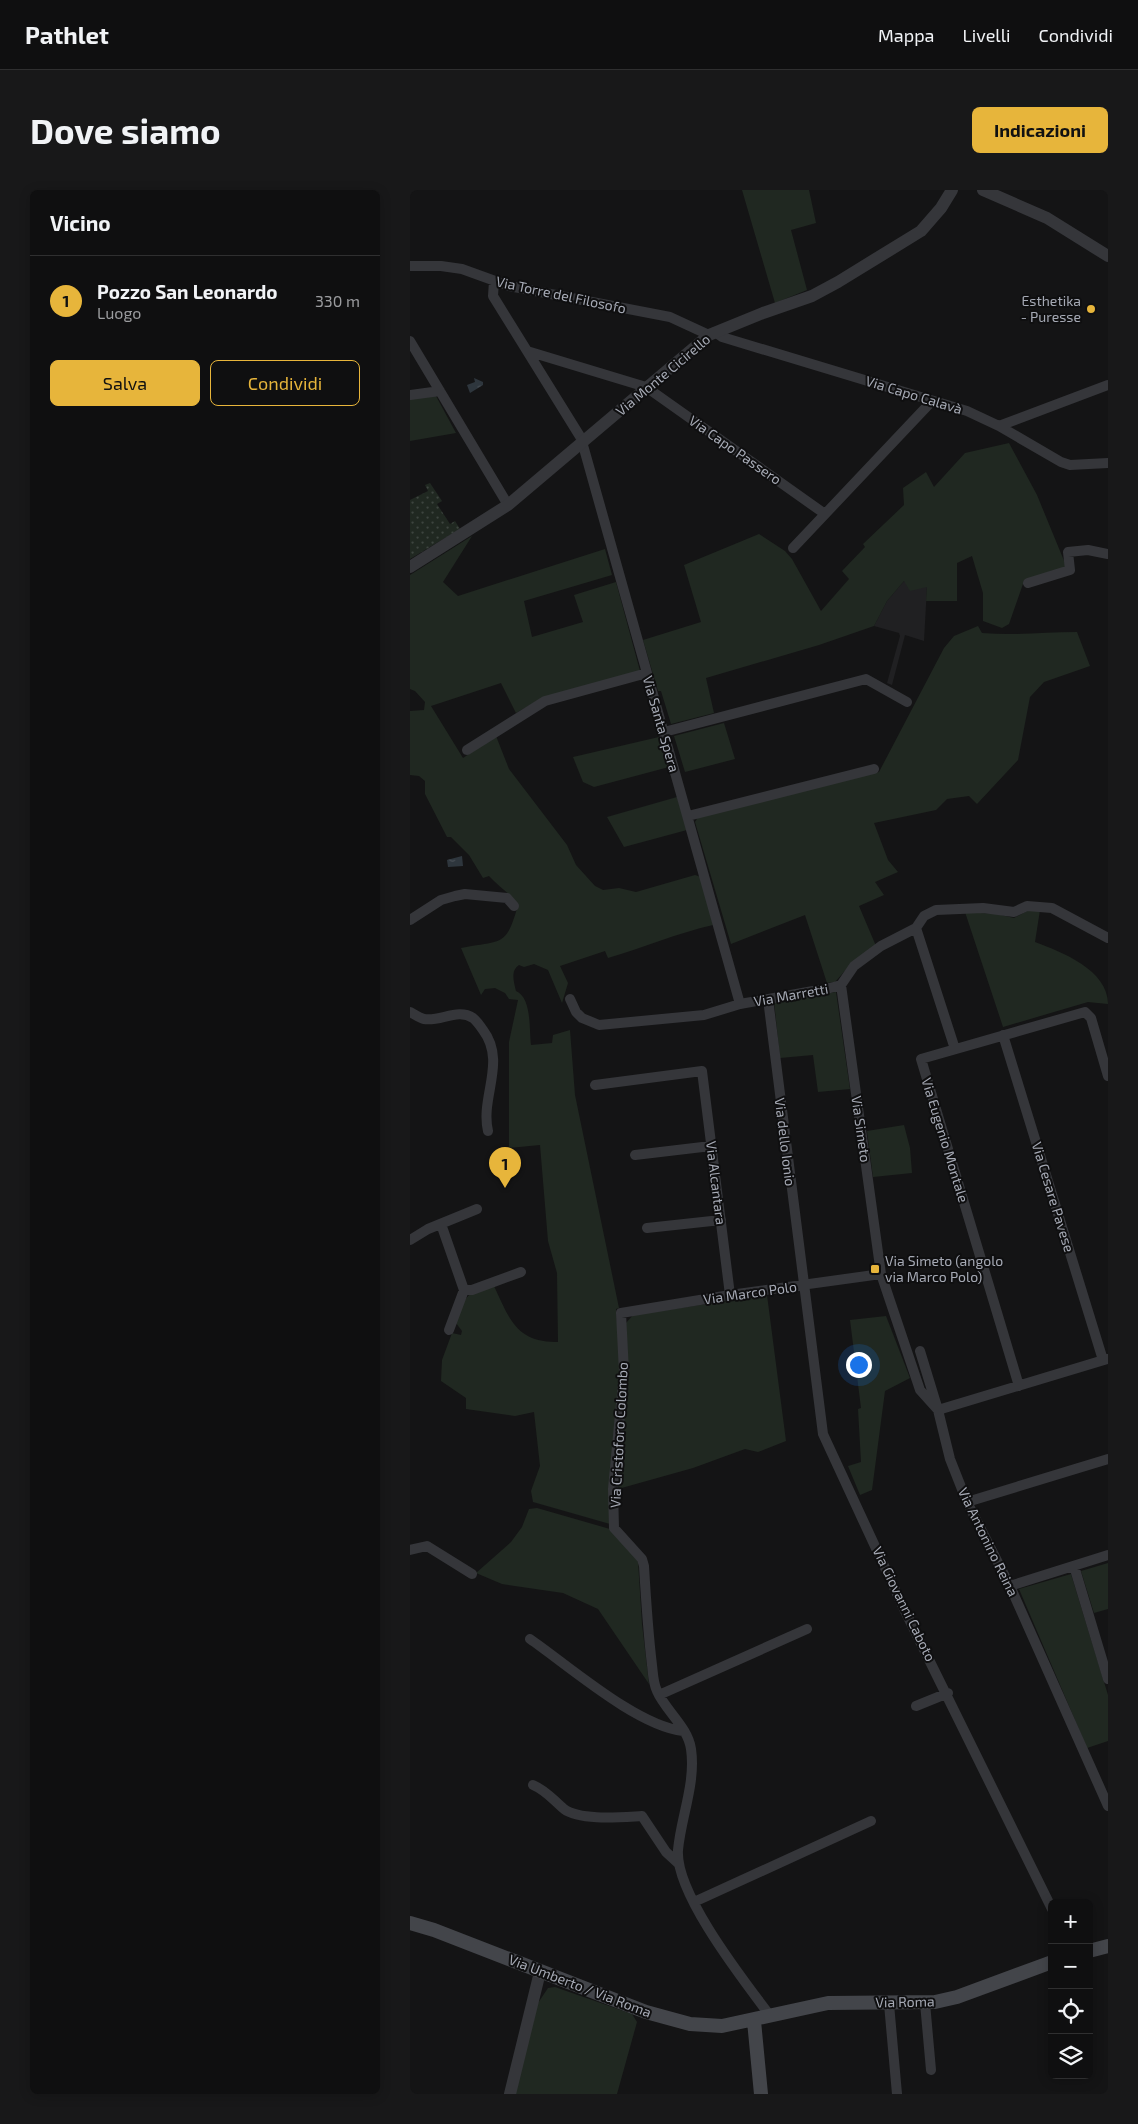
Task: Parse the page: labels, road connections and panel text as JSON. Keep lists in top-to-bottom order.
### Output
{
  "streets": {
    "main road": ["Via Umberto / Via Roma", "Via Roma"],
    "street": [
      "Via Torre del Filosofo",
      "Via Monte Cicirello",
      "Via Capo Calavà",
      "Via Capo Passero",
      "Via Santa Spera",
      "Via Marretti",
      "Via Simeto",
      "Via Eugenio Montale",
      "Via dello Ionio",
      "Via Alcantara",
      "Via Cesare Pavese",
      "Via Marco Polo",
      "Via Cristoforo Colombo",
      "Via Antonino Reina",
      "Via Giovanni Caboto"
    ]
  },
  "crossings": [
    ["Via Torre del Filosofo", "Via Monte Cicirello"],
    ["Via Torre del Filosofo", "Via Capo Calavà"],
    ["Via Torre del Filosofo", "Via Santa Spera"],
    ["Via Monte Cicirello", "Via Capo Calavà"],
    ["Via Monte Cicirello", "Via Capo Passero"],
    ["Via Monte Cicirello", "Via Santa Spera"],
    ["Via Capo Passero", "Via Santa Spera"],
    ["Via Santa Spera", "Via Marretti"],
    ["Via Marretti", "Via Simeto"],
    ["Via Marretti", "Via dello Ionio"],
    ["Via Simeto", "Via Marco Polo"],
    ["Via Simeto", "Via Antonino Reina"],
    ["Via Eugenio Montale", "Via Cesare Pavese"],
    ["Via dello Ionio", "Via Marco Polo"],
    ["Via dello Ionio", "Via Giovanni Caboto"],
    ["Via Alcantara", "Via Marco Polo"],
    ["Via Marco Polo", "Via Cristoforo Colombo"],
    ["Via Marco Polo", "Via Antonino Reina"],
    ["Via Marco Polo", "Via Giovanni Caboto"],
    ["Via Cristoforo Colombo", "Via Roma"],
    ["Via Umberto / Via Roma", "Via Roma"]
  ],
  "places": {
    "other": ["Esthetika - Puresse"],
    "transit": ["Via Simeto (angolo via Marco Polo)"]
  },
  "page": {
    "header": "Pathlet",
    "nav": ["Mappa", "Livelli", "Condividi"],
    "buttons": [
      "Indicazioni",
      ["Salva", "Condividi"]
    ],
    "title": "Dove siamo",
    "heading": "Vicino",
    "list": [
      {
        "mark": "1",
        "name": "Pozzo San Leonardo",
        "note": "Luogo",
        "value": "330 m"
      }
    ],
    "pins": "1",
    "map_buttons": ["+", "−"]
  }
}
